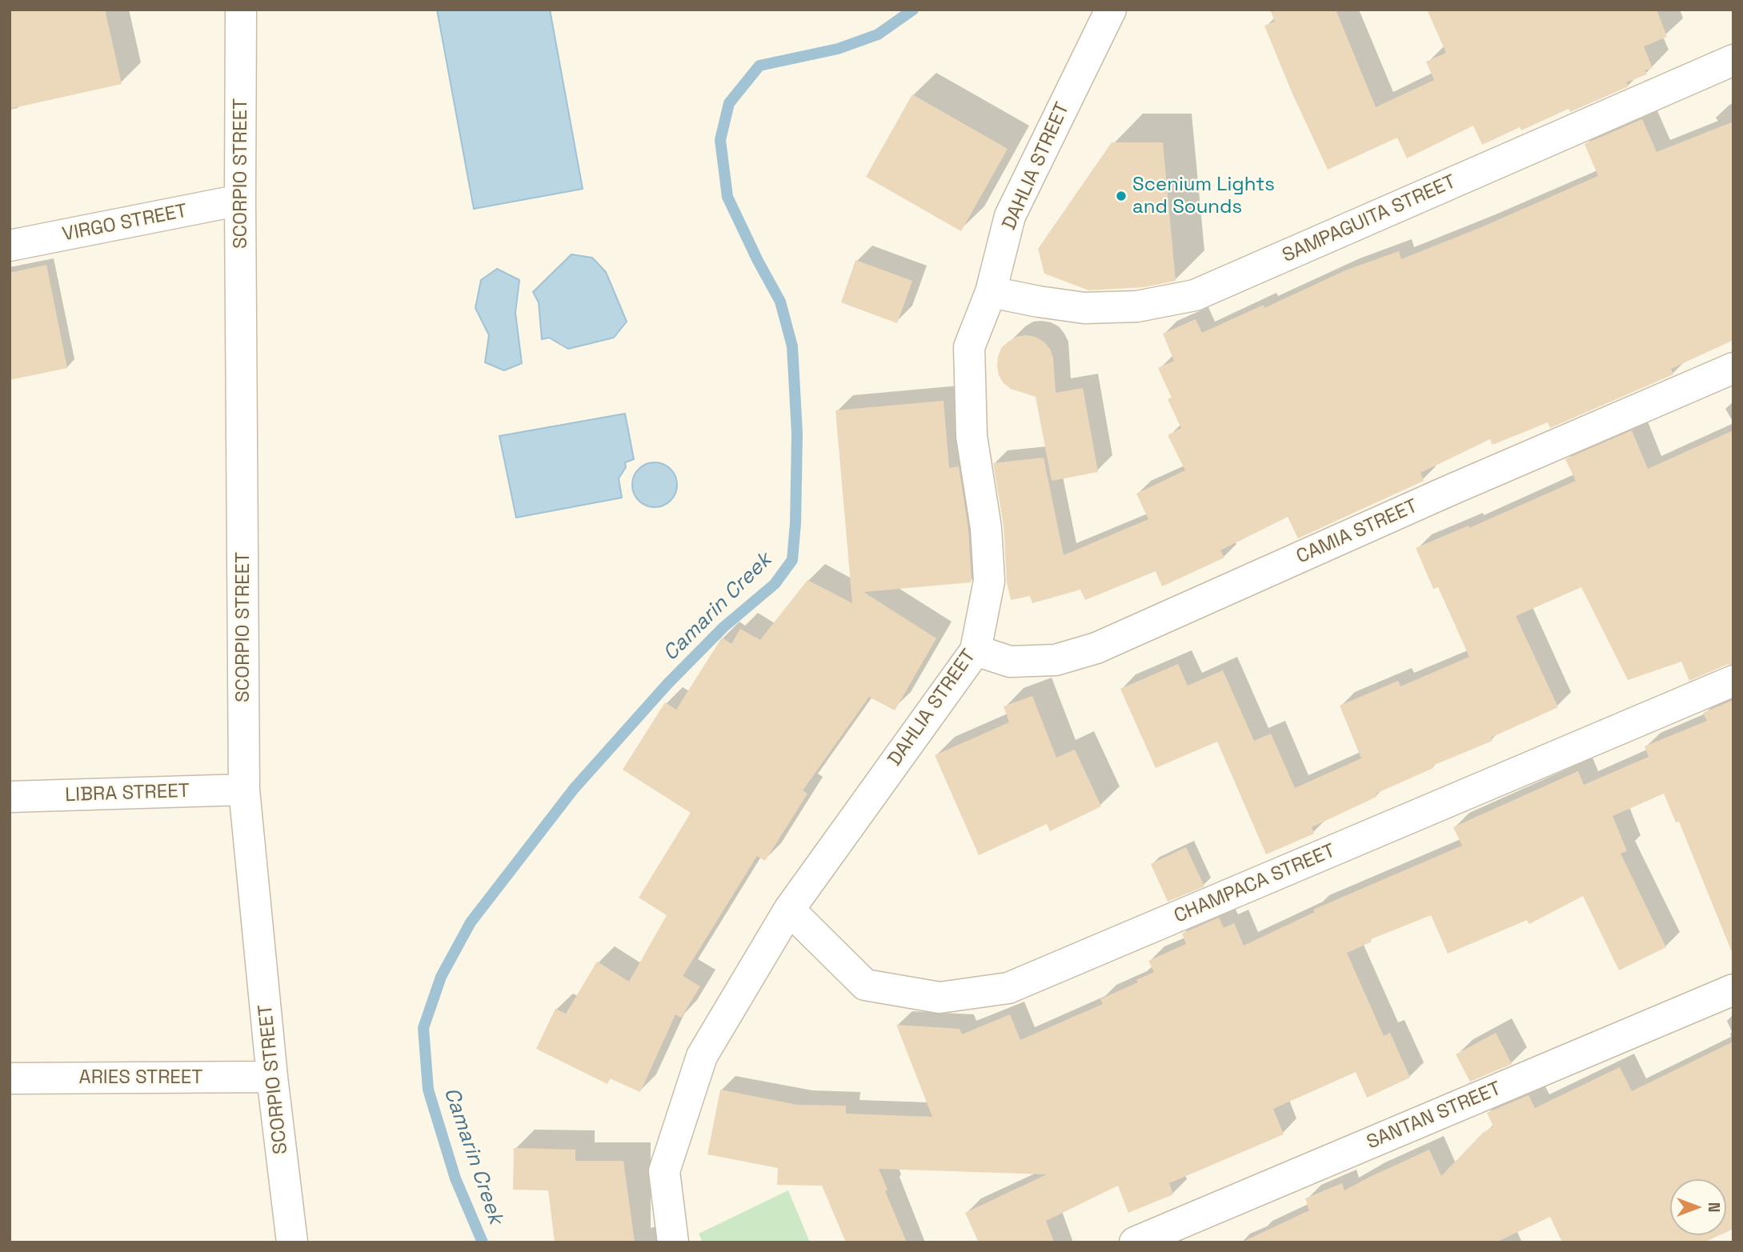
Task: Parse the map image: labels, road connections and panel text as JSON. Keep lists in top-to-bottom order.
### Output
{
  "streets": {
    "street": [
      "DAHLIA STREET",
      "SCORPIO STREET",
      "SAMPAGUITA STREET",
      "VIRGO STREET",
      "CAMIA STREET",
      "LIBRA STREET",
      "CHAMPACA STREET",
      "ARIES STREET",
      "SANTAN STREET"
    ]
  },
  "crossings": [
    ["DAHLIA STREET", "SAMPAGUITA STREET"],
    ["DAHLIA STREET", "CAMIA STREET"],
    ["DAHLIA STREET", "CHAMPACA STREET"],
    ["SCORPIO STREET", "VIRGO STREET"],
    ["SCORPIO STREET", "LIBRA STREET"],
    ["SCORPIO STREET", "ARIES STREET"]
  ],
  "water": ["Camarin Creek"],
  "places": ["Scenium Lights and Sounds"],
  "north": "right"
}
